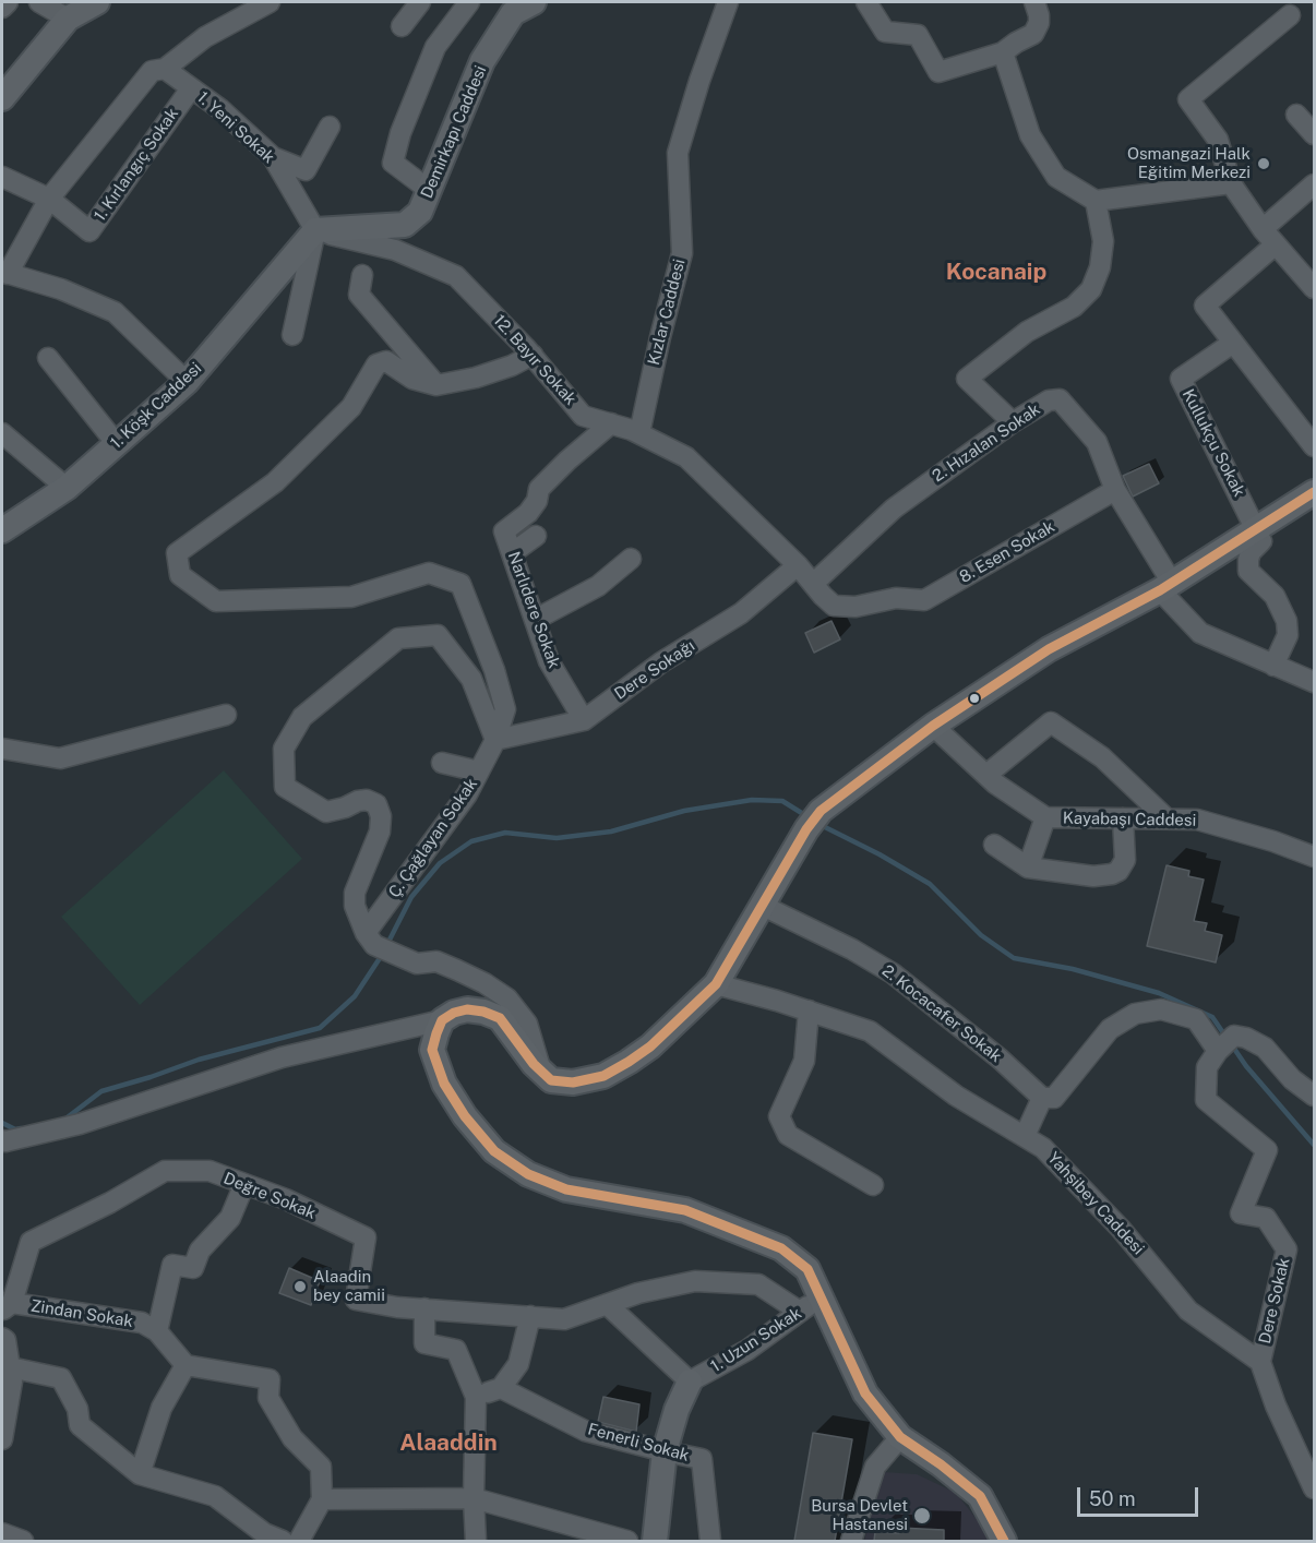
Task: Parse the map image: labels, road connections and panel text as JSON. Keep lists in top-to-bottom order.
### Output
{
  "streets": {
    "main road": ["Demirkapı Caddesi", "1. Köşk Caddesi"],
    "street": [
      "1. Yeni Sokak",
      "1. Kırlangıç Sokak",
      "Kızlar Caddesi",
      "12. Bayır Sokak",
      "2. Hızalan Sokak",
      "Kullukçu Sokak",
      "8. Esen Sokak",
      "Narlıdere Sokak",
      "Dere Sokağı",
      "Kayabaşı Caddesi",
      "Ç. Çağlayan Sokak",
      "2. Kocacafer Sokak",
      "Değre Sokak",
      "Yahşibey Caddesi",
      "Dere Sokak",
      "Zindan Sokak",
      "1. Uzun Sokak",
      "Fenerli Sokak"
    ]
  },
  "crossings": [
    ["1. Yeni Sokak", "Demirkapı Caddesi"],
    ["1. Yeni Sokak", "1. Kırlangıç Sokak"],
    ["1. Yeni Sokak", "12. Bayır Sokak"],
    ["1. Yeni Sokak", "1. Köşk Caddesi"],
    ["Demirkapı Caddesi", "12. Bayır Sokak"],
    ["Demirkapı Caddesi", "1. Köşk Caddesi"],
    ["Kızlar Caddesi", "12. Bayır Sokak"],
    ["12. Bayır Sokak", "1. Köşk Caddesi"],
    ["12. Bayır Sokak", "2. Hızalan Sokak"],
    ["12. Bayır Sokak", "8. Esen Sokak"],
    ["12. Bayır Sokak", "Narlıdere Sokak"],
    ["12. Bayır Sokak", "Dere Sokağı"],
    ["2. Hızalan Sokak", "8. Esen Sokak"],
    ["Narlıdere Sokak", "Dere Sokağı"],
    ["Dere Sokağı", "Ç. Çağlayan Sokak"],
    ["Değre Sokak", "Zindan Sokak"],
    ["Yahşibey Caddesi", "Dere Sokak"]
  ],
  "districts": ["Kocanaip", "Alaaddin"],
  "places": ["Osmangazi Halk Eğitim Merkezi", "Alaadin bey camii", "Bursa Devlet Hastanesi"],
  "scale_bar": "50 m"
}
